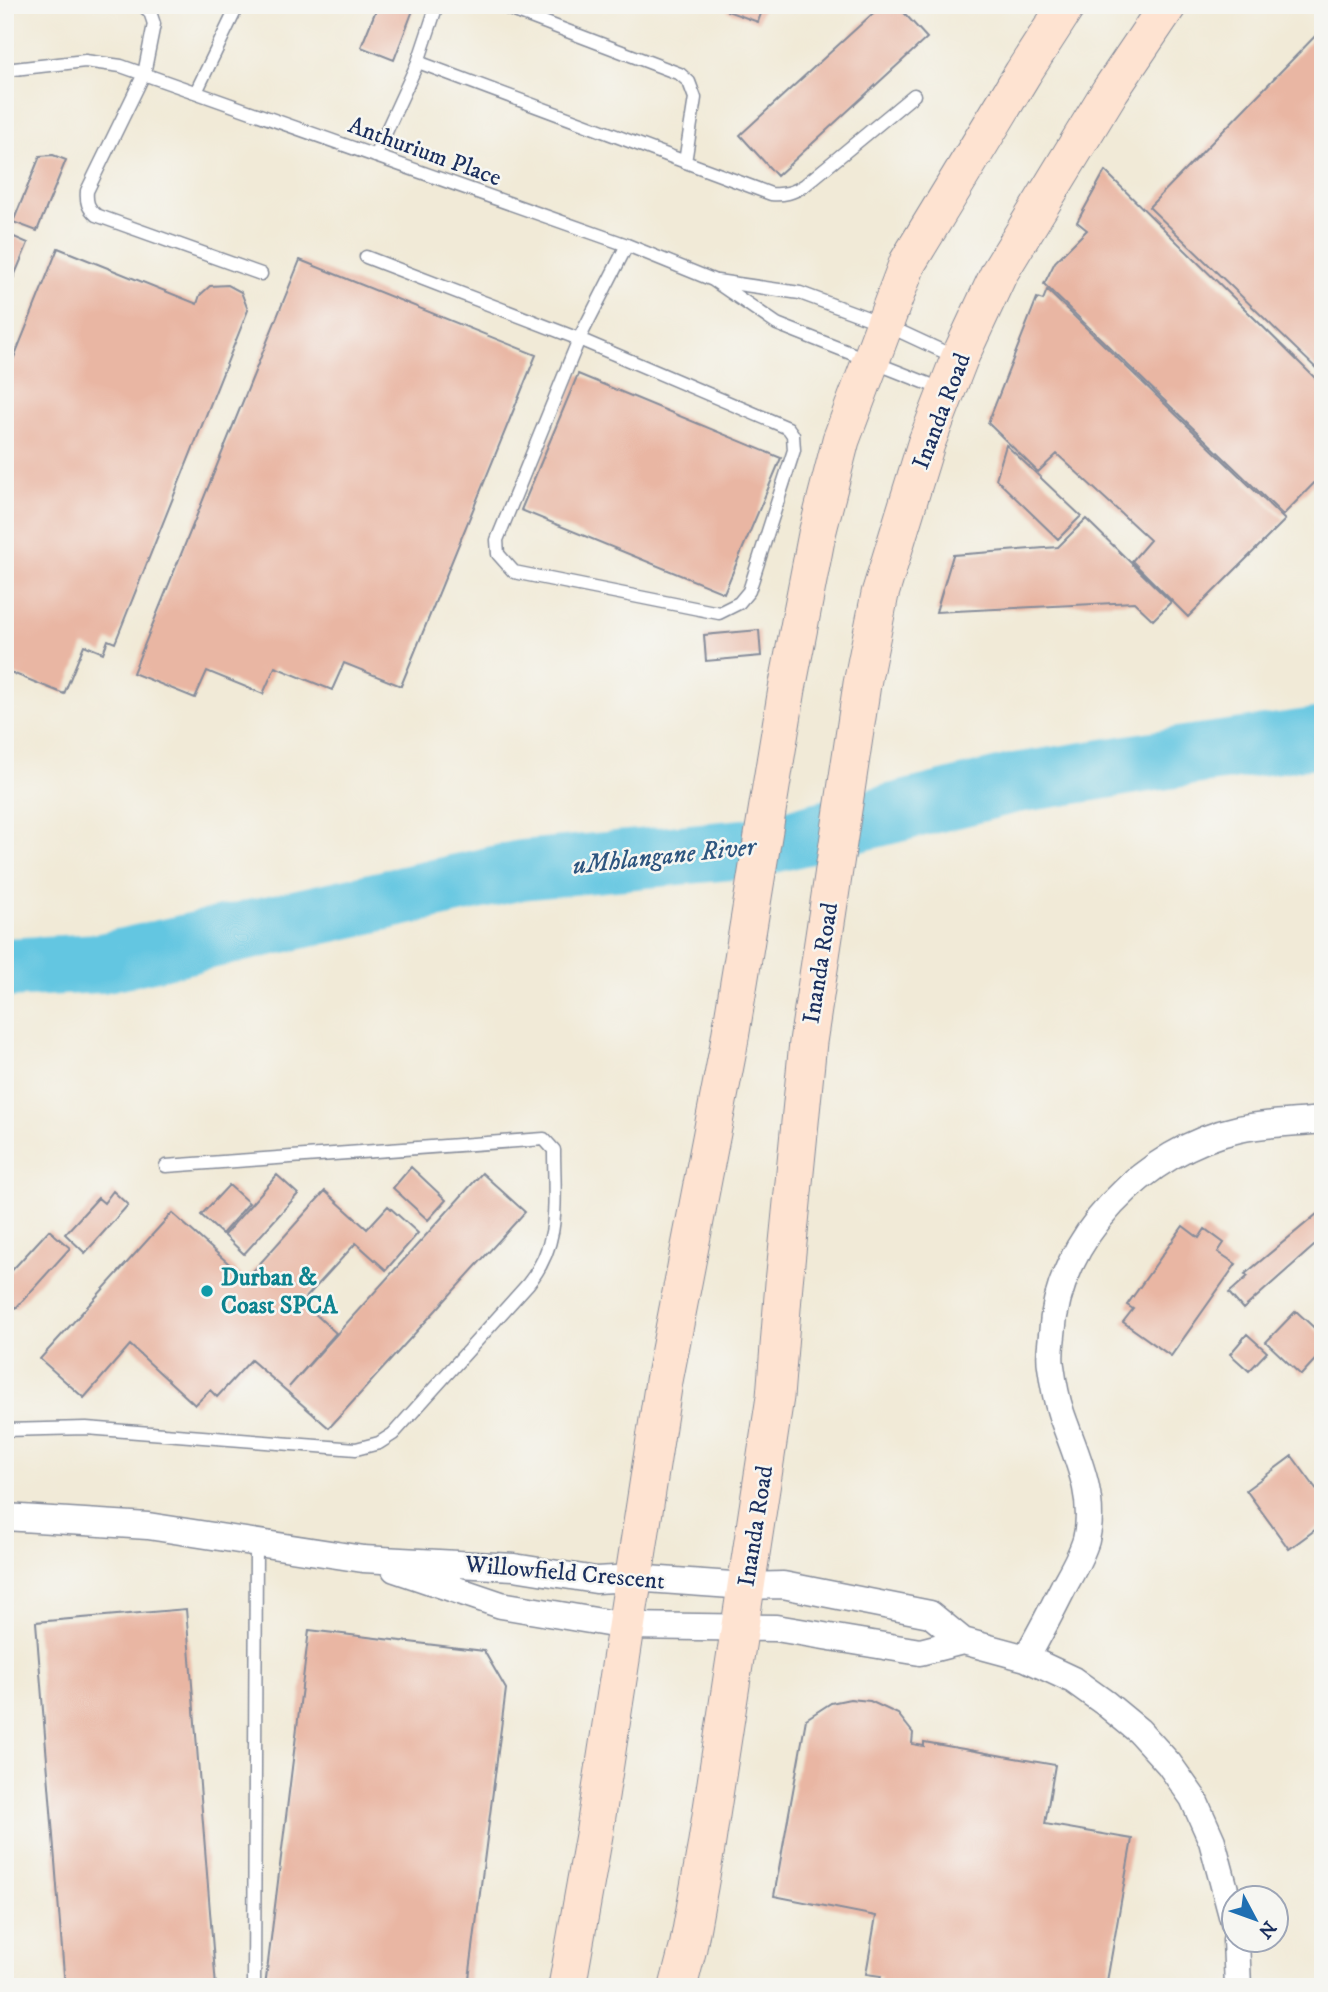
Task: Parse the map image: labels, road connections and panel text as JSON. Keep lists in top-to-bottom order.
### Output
{
  "streets": {
    "main road": ["Inanda Road"],
    "street": ["Willowfield Crescent"],
    "lane": ["Anthurium Place"]
  },
  "crossings": [
    ["Anthurium Place", "Inanda Road"],
    ["Inanda Road", "Willowfield Crescent"]
  ],
  "water": ["uMhlangane River"],
  "places": ["Durban & Coast SPCA"],
  "north": "bottom right"
}
